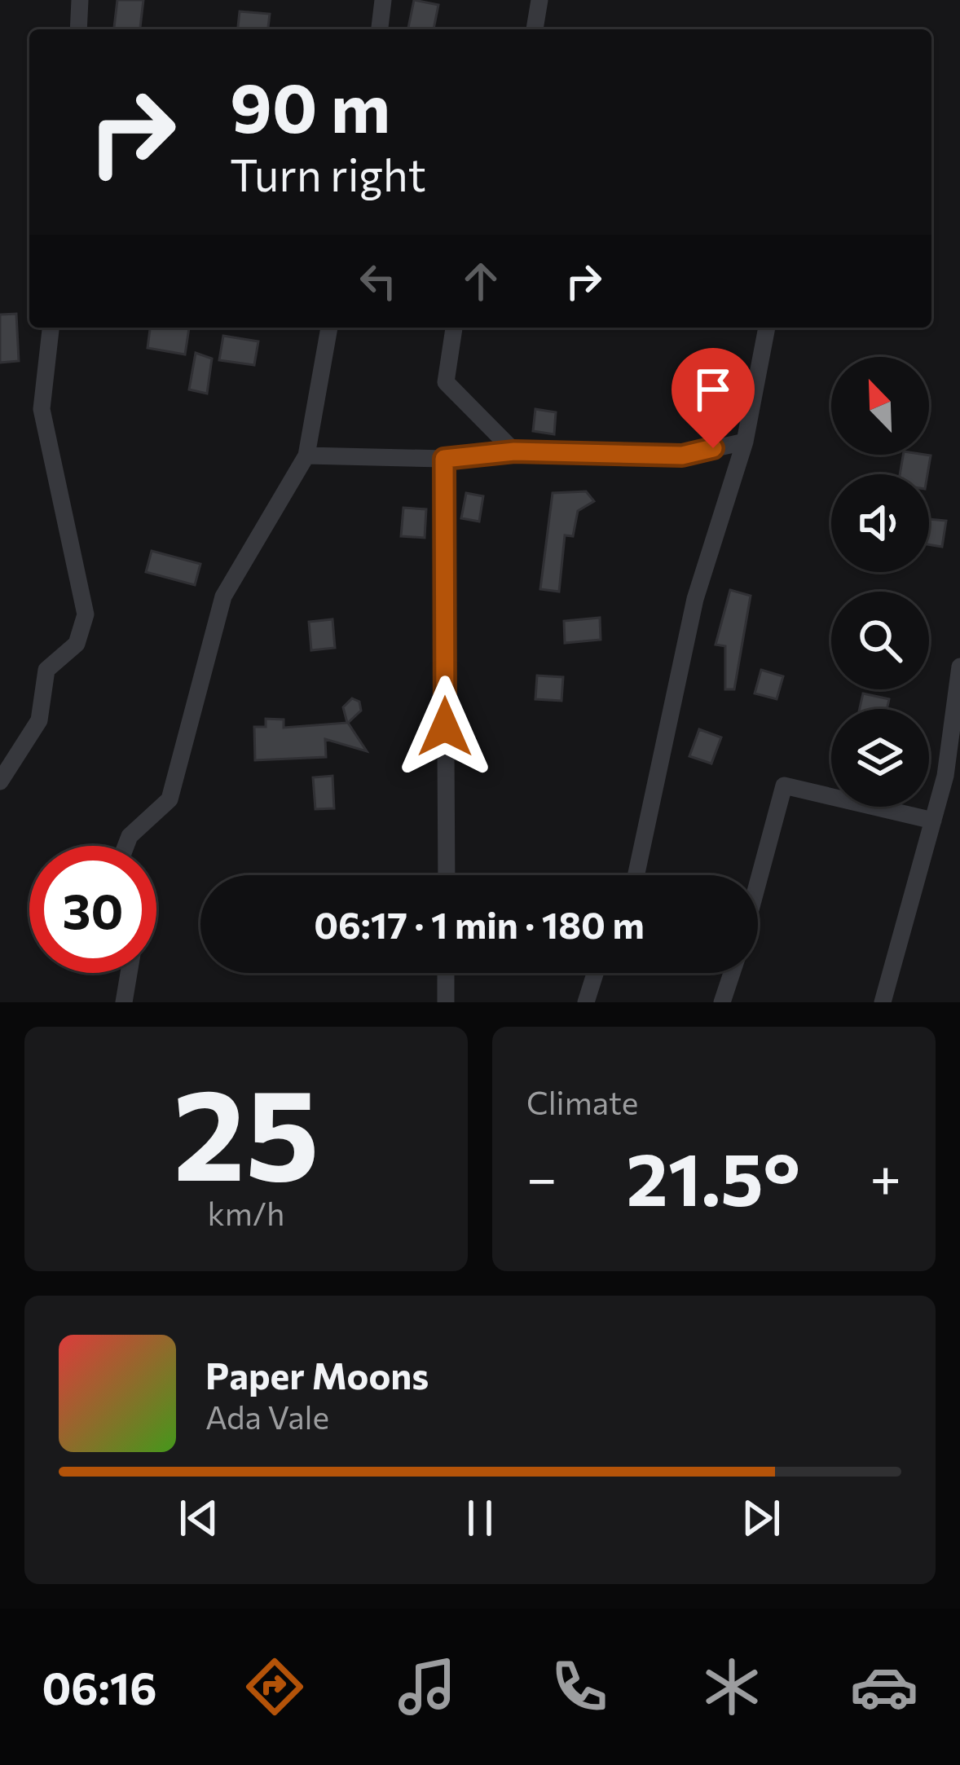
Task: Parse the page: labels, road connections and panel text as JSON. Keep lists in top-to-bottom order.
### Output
{
  "north": "top left",
  "page": {
    "turn": ["90 m", "Turn right"],
    "limit": "30",
    "trip": "06:17 · 1 min · 180 m",
    "tile": [
      ["25", "km/h"],
      "Climate"
    ],
    "heat": ["−", "21.5°", "+"],
    "song": ["Paper Moons", "Ada Vale"],
    "tabs": "06:16"
  }
}
